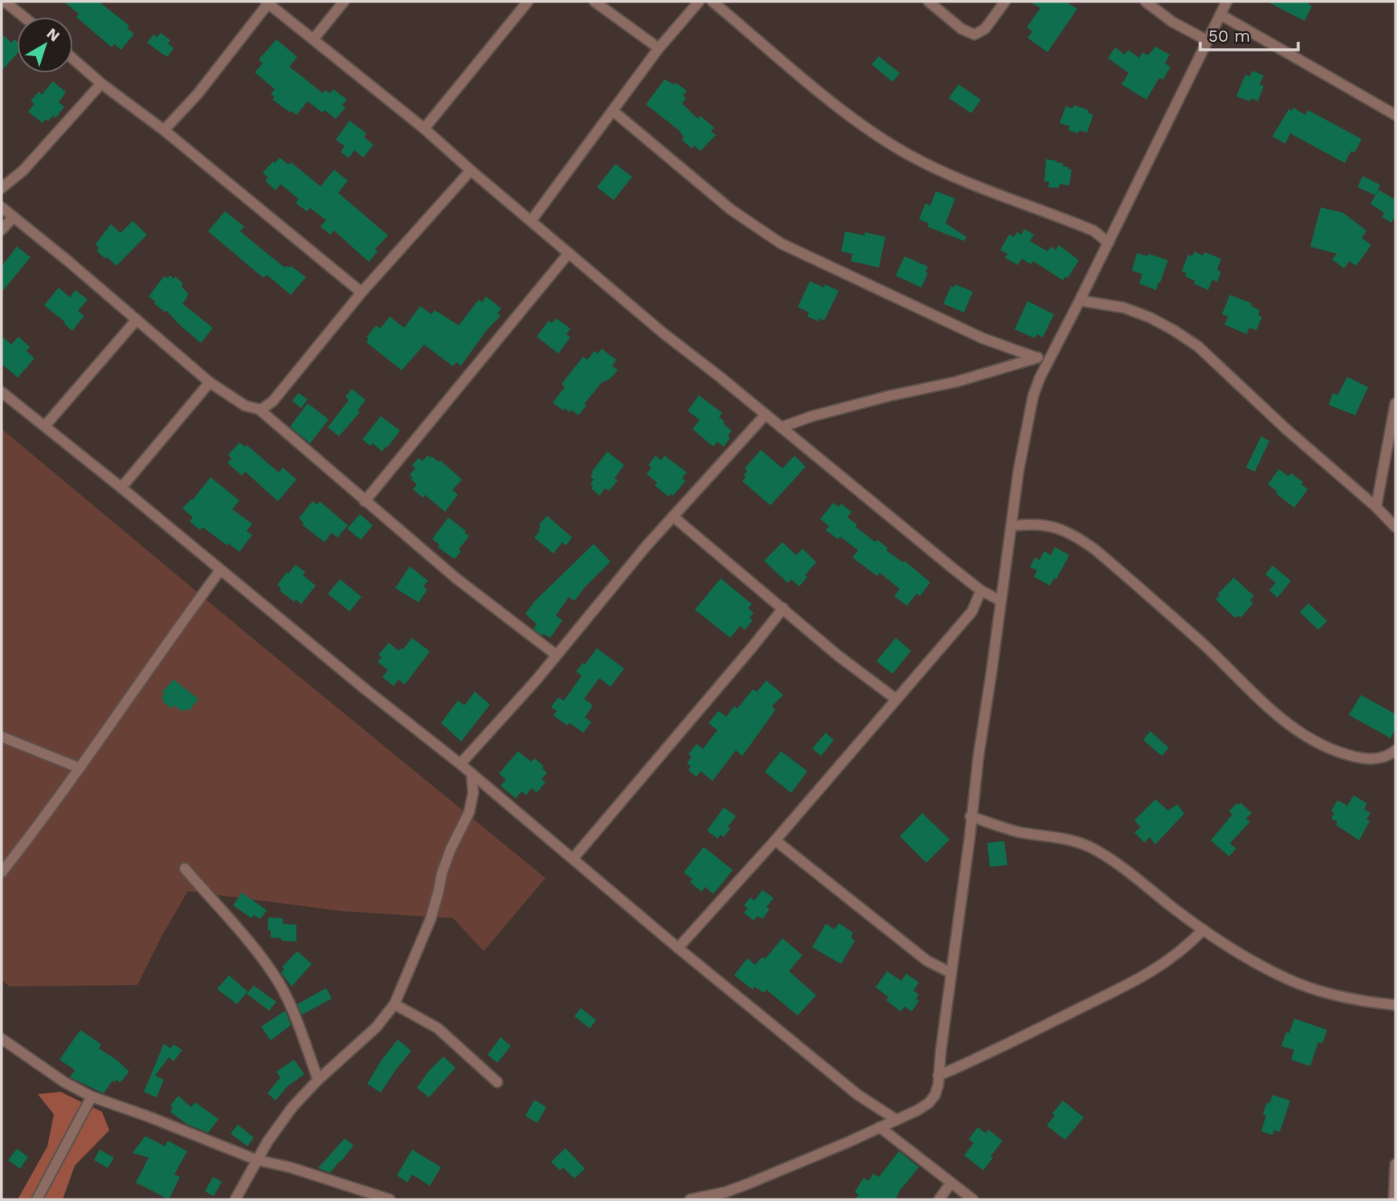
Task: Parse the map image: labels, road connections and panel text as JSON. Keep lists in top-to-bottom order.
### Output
{
  "scale_bar": "50 m",
  "north": "top right"
}
